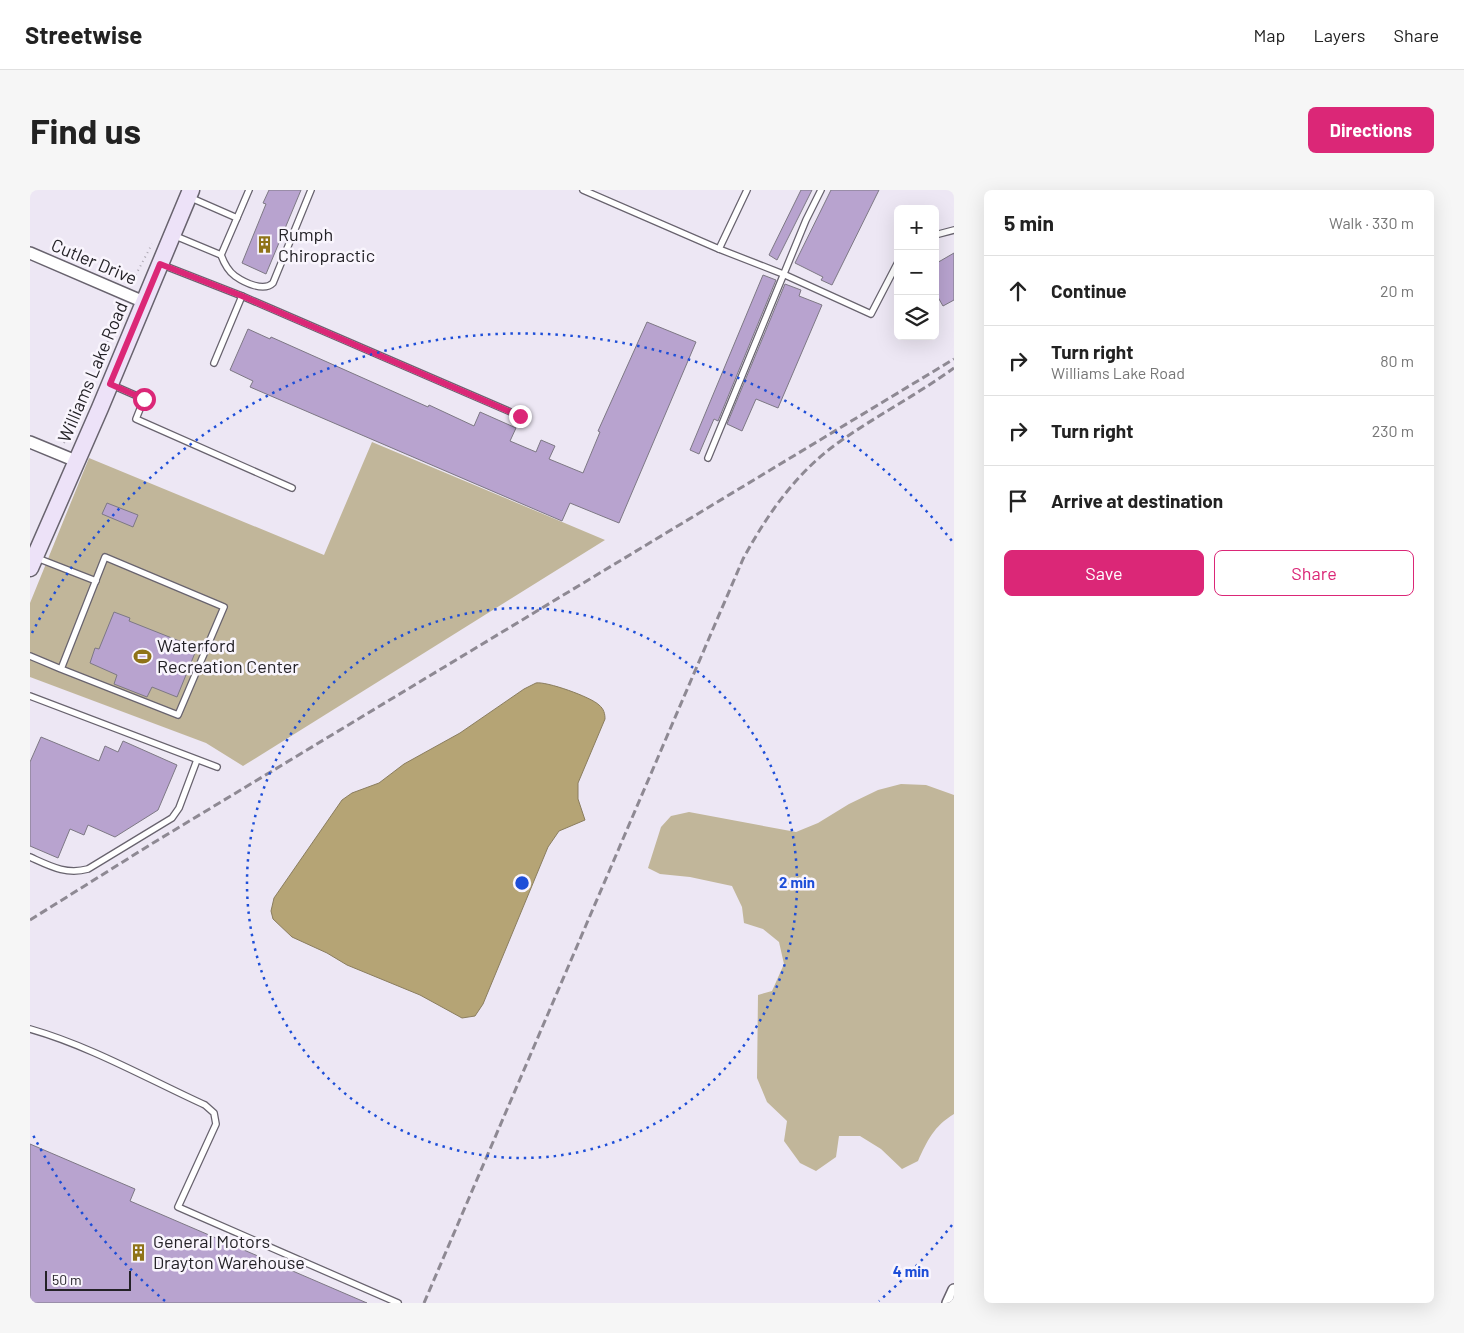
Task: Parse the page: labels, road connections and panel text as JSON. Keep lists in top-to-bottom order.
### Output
{
  "streets": {
    "main road": ["Williams Lake Road"],
    "street": ["Cutler Drive"]
  },
  "crossings": [
    ["Cutler Drive", "Williams Lake Road"]
  ],
  "places": {
    "building": ["Rumph Chiropractic", "General Motors Drayton Warehouse"],
    "sports": ["Waterford Recreation Center"]
  },
  "scale_bar": "50 m",
  "page": {
    "header": "Streetwise",
    "nav": ["Map", "Layers", "Share"],
    "buttons": [
      "Directions",
      ["Save", "Share"]
    ],
    "title": "Find us",
    "heading": ["5 min", "Walk · 330 m"],
    "map_buttons": ["+", "−"],
    "list": [
      ["Continue", "20 m"],
      ["Turn right", "Williams Lake Road", "80 m"],
      ["Turn right", "230 m"],
      "Arrive at destination"
    ],
    "scale": "50 m"
  },
  "rings": ["2 min", "4 min"]
}
